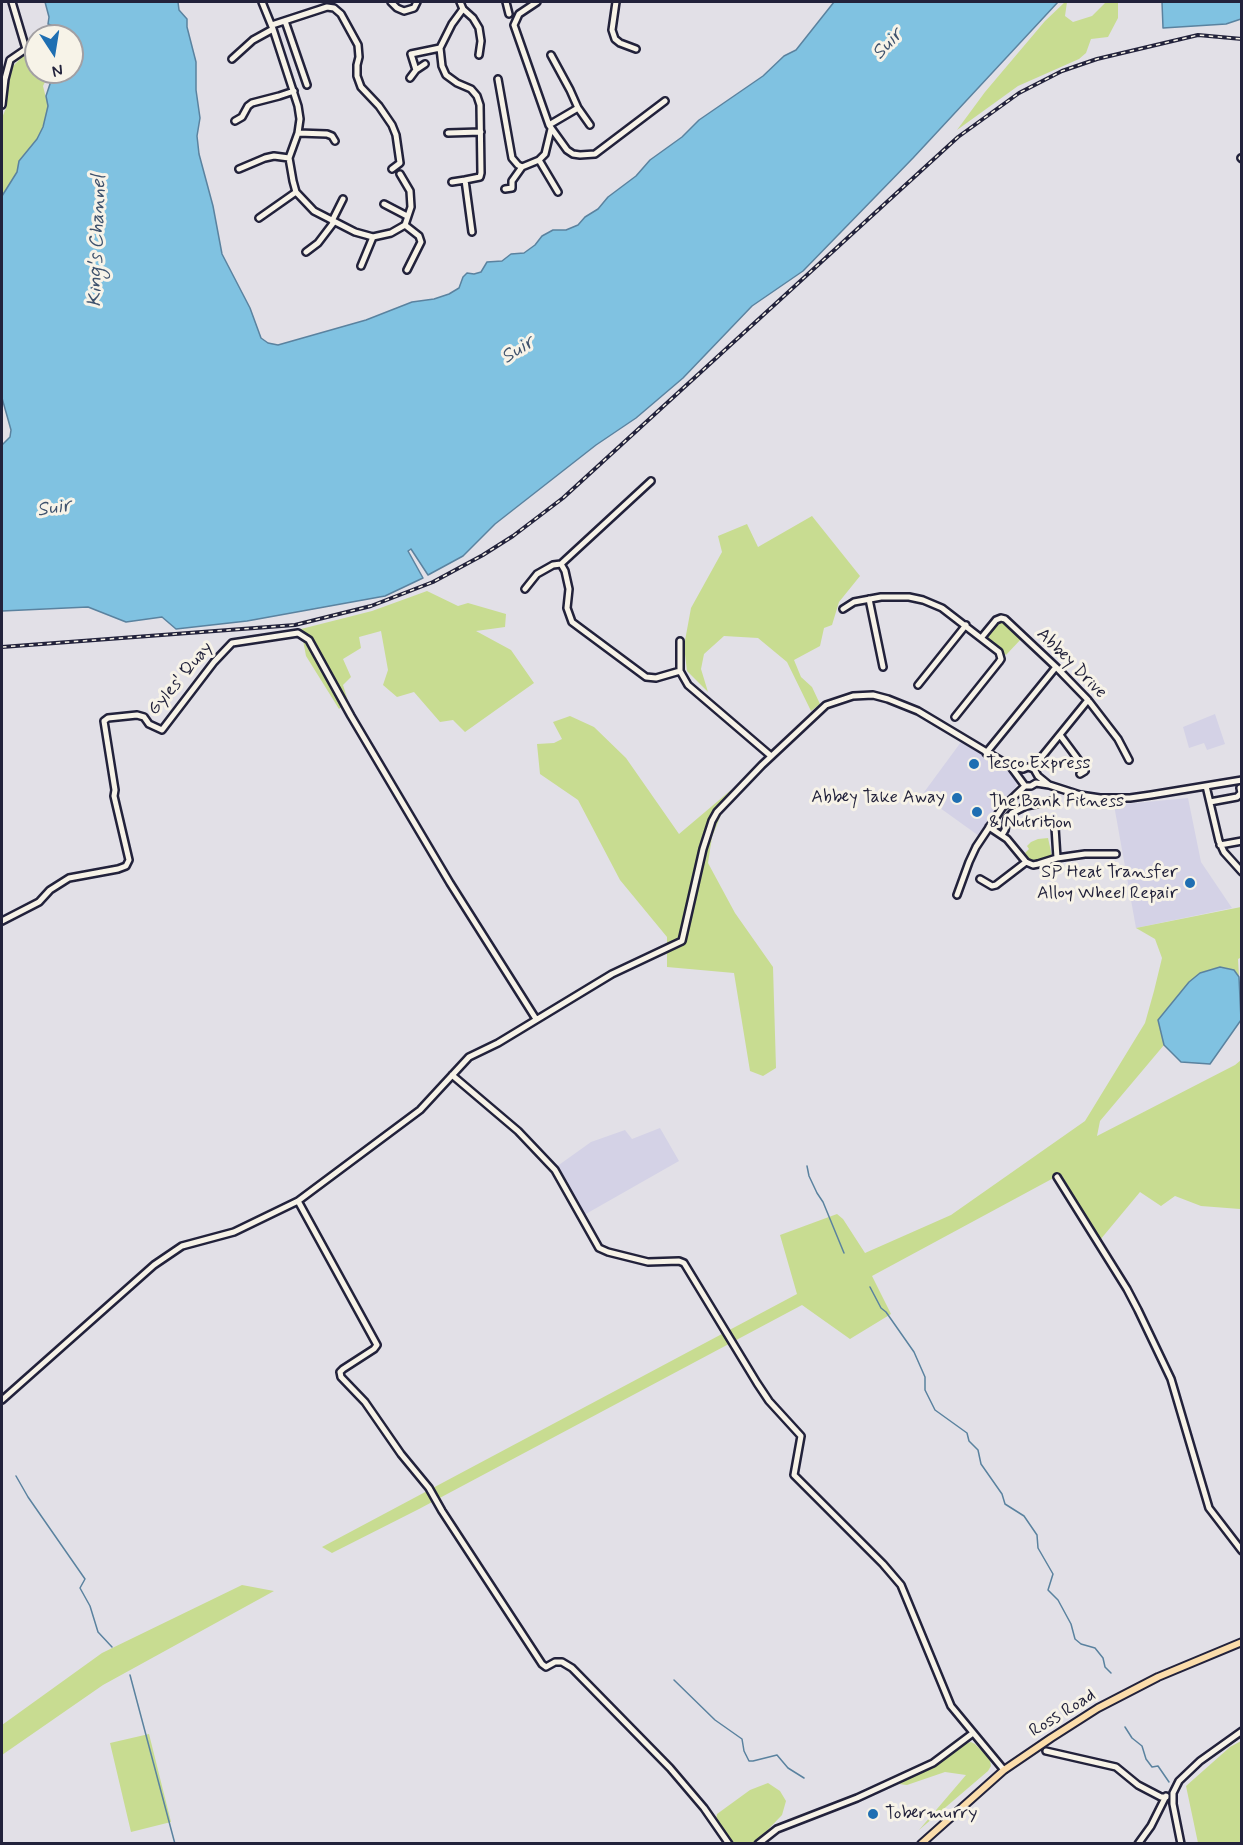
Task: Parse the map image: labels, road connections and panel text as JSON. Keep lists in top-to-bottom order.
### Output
{
  "streets": {
    "main road": ["Ross Road"],
    "street": ["Abbey Drive", "Gyles' Quay"]
  },
  "water": ["Suir", "King's Channel"],
  "places": [
    "Tesco Express",
    "Abbey Take Away",
    "The Bank Fitness & Nutrition",
    "SP Heat Transfer Alloy Wheel Repair",
    "Tobermurry"
  ],
  "north": "bottom"
}
